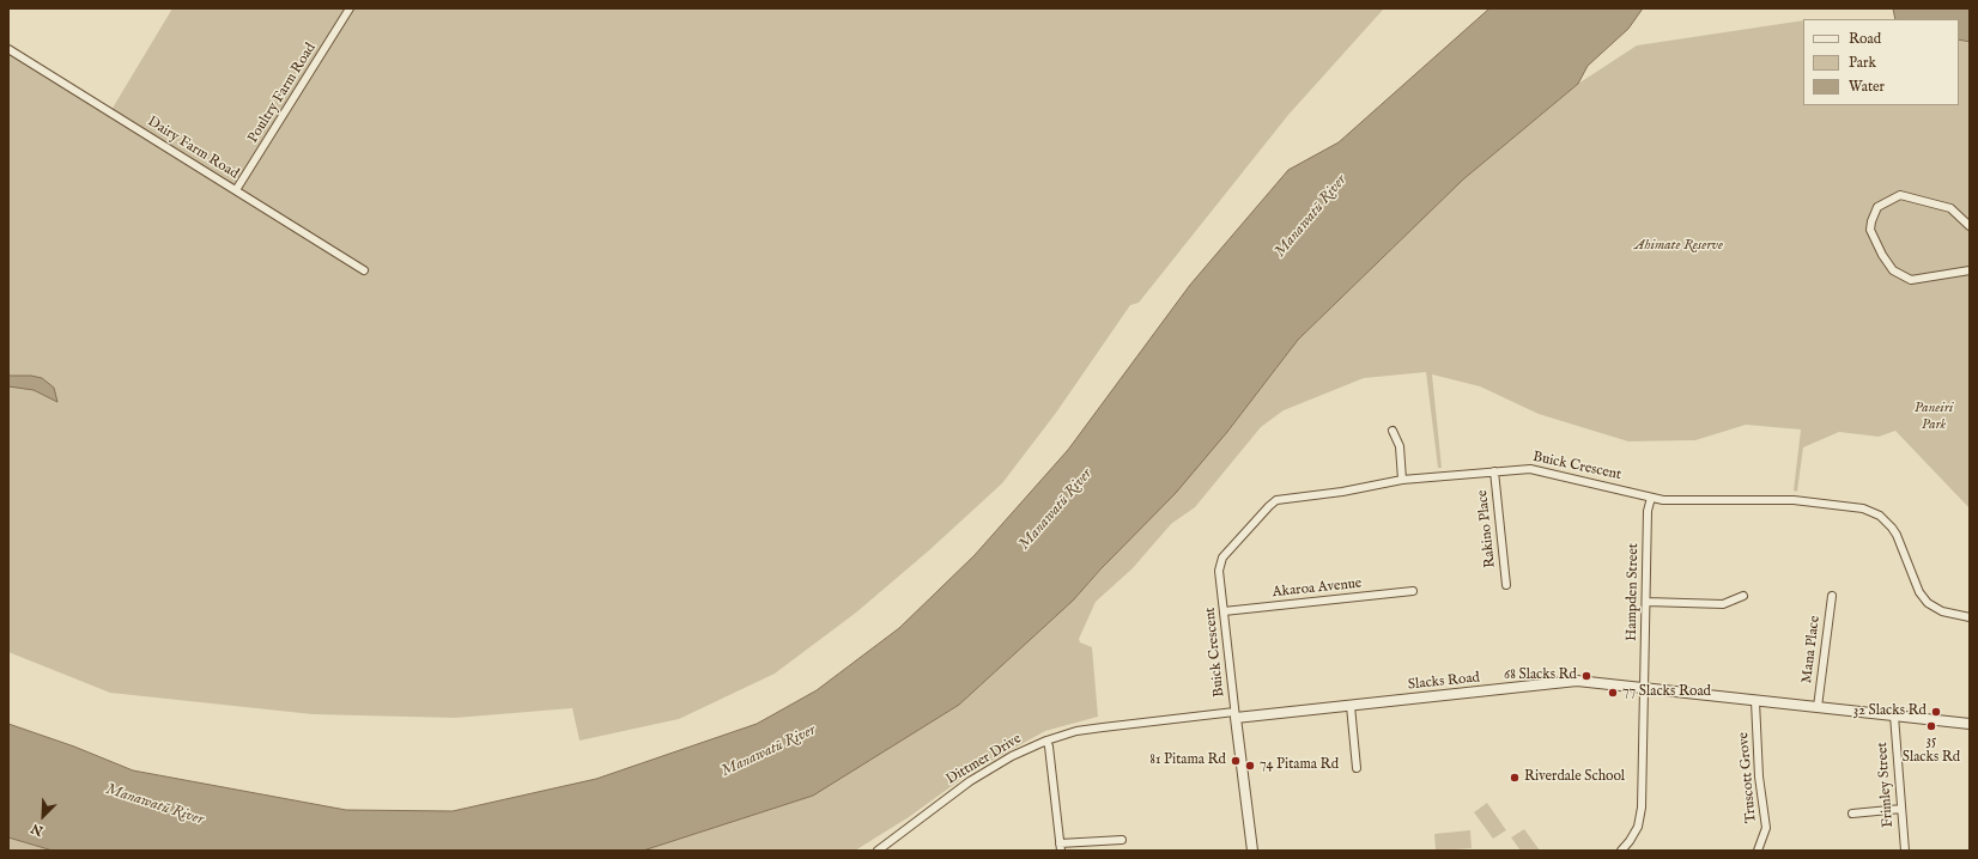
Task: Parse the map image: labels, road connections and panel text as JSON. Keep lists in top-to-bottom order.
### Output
{
  "streets": {
    "street": [
      "Poultry Farm Road",
      "Dairy Farm Road",
      "Buick Crescent",
      "Rakino Place",
      "Akaroa Avenue",
      "Hampden Street",
      "Mana Place",
      "Slacks Road",
      "Dittmer Drive",
      "Truscott Grove",
      "Frimley Street"
    ]
  },
  "crossings": [
    ["Poultry Farm Road", "Dairy Farm Road"],
    ["Buick Crescent", "Rakino Place"],
    ["Buick Crescent", "Akaroa Avenue"],
    ["Buick Crescent", "Hampden Street"],
    ["Buick Crescent", "Slacks Road"],
    ["Buick Crescent", "Dittmer Drive"],
    ["Hampden Street", "Slacks Road"],
    ["Mana Place", "Slacks Road"],
    ["Slacks Road", "Dittmer Drive"],
    ["Slacks Road", "Truscott Grove"],
    ["Slacks Road", "Frimley Street"]
  ],
  "water": ["Manawatū River"],
  "parks": ["Ahimate Reserve", "Paneiri Park"],
  "places": [
    "68 Slacks Rd",
    "77 Slacks Road",
    "32 Slacks Rd",
    "35 Slacks Rd",
    "81 Pitama Rd",
    "74 Pitama Rd",
    "Riverdale School"
  ],
  "legend": ["Road", "Park", "Water"],
  "north": "bottom left"
}
